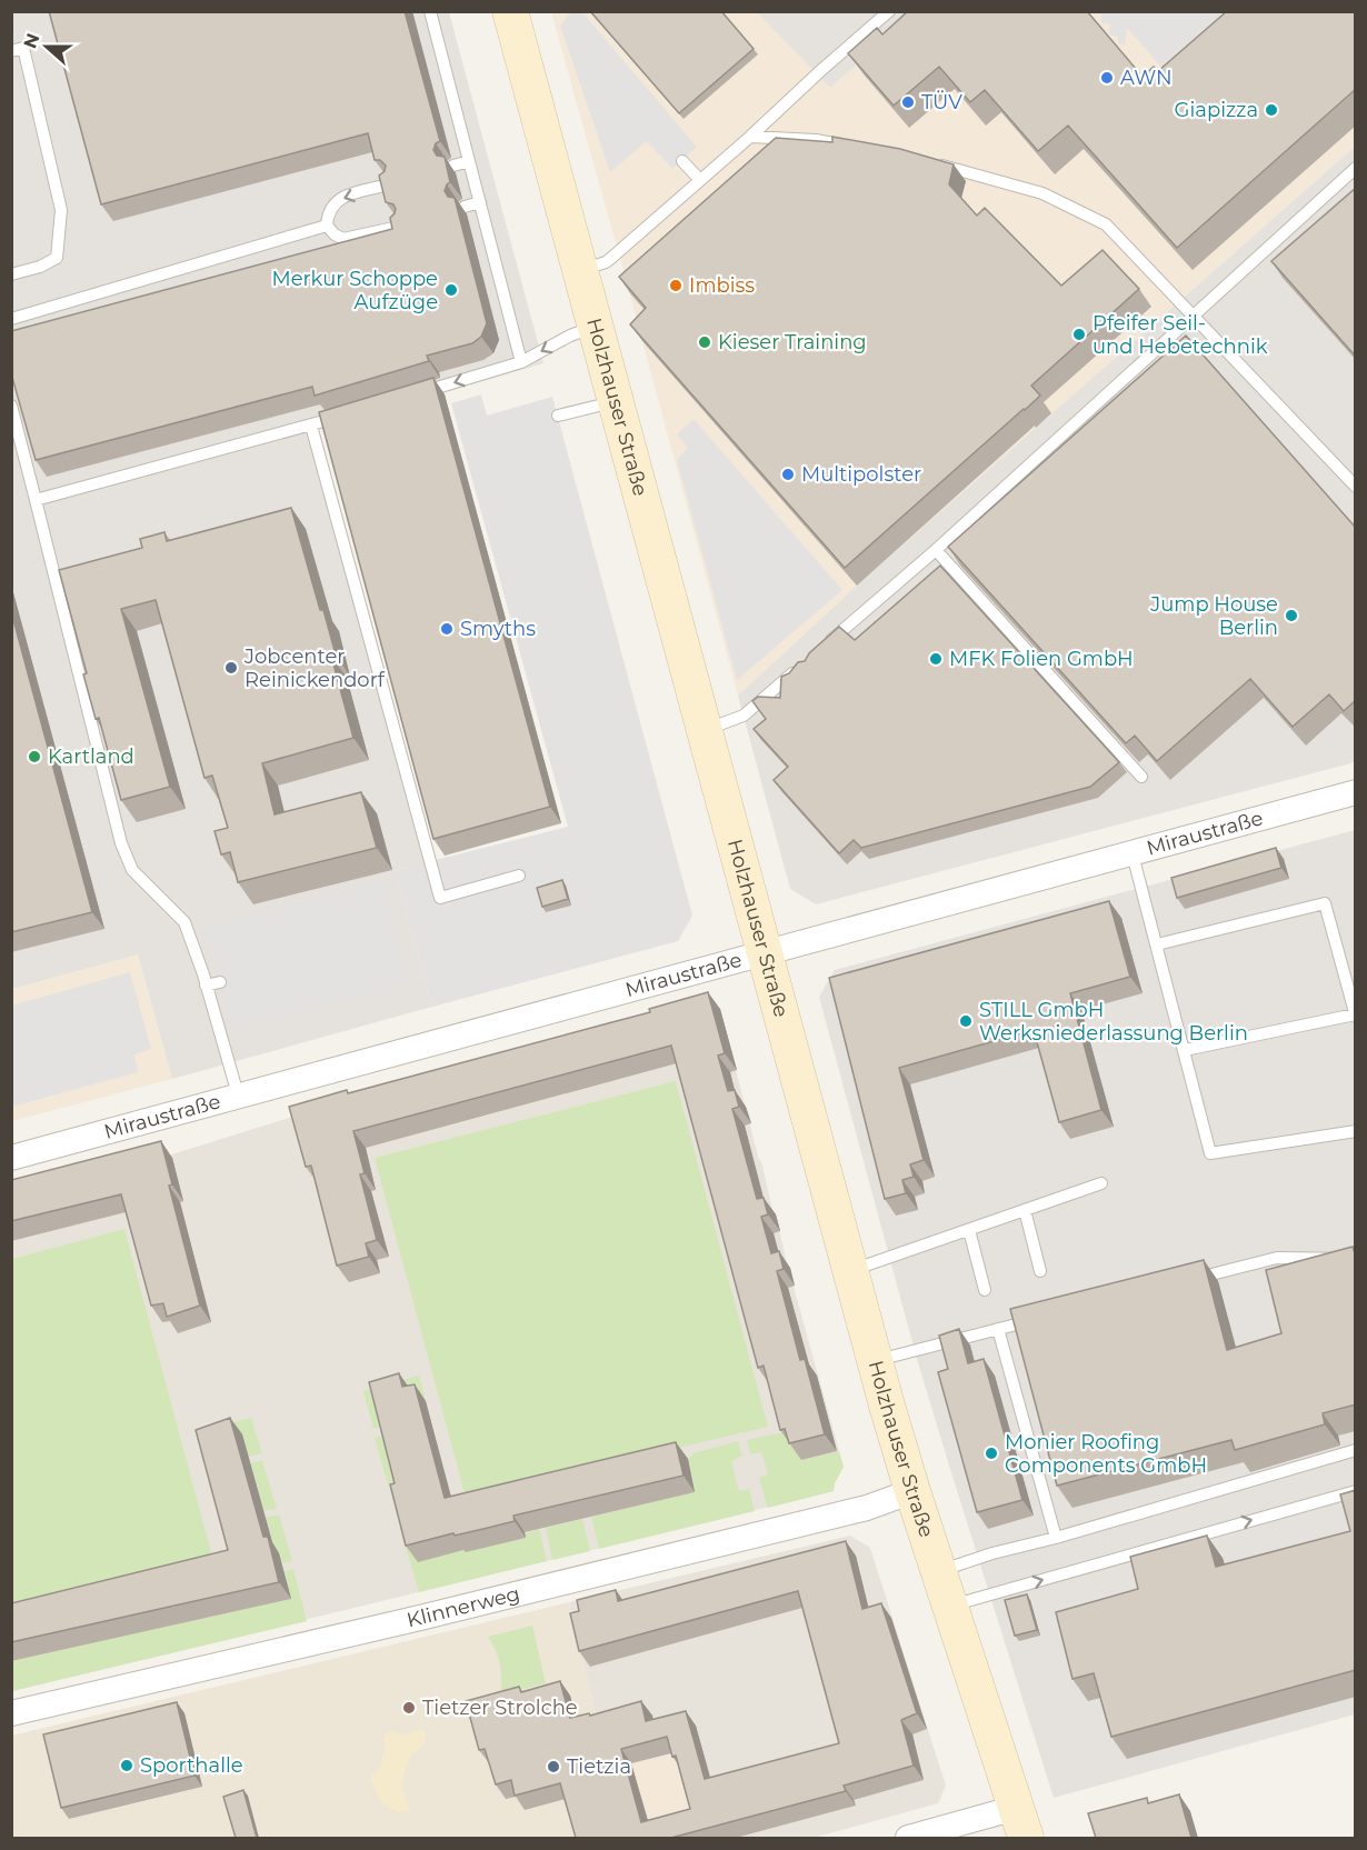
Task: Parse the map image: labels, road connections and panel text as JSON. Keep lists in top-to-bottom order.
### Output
{
  "streets": {
    "main road": ["Holzhauser Straße"],
    "street": ["Miraustraße", "Klinnerweg"]
  },
  "crossings": [
    ["Holzhauser Straße", "Miraustraße"],
    ["Holzhauser Straße", "Klinnerweg"]
  ],
  "places": [
    "AWN",
    "TÜV",
    "Giapizza",
    "Imbiss",
    "Merkur Schoppe Aufzüge",
    "Pfeifer Seil- und Hebetechnik",
    "Kieser Training",
    "Multipolster",
    "Jump House Berlin",
    "Smyths",
    "MFK Folien GmbH",
    "Jobcenter Reinickendorf",
    "Kartland",
    "STILL GmbH Werksniederlassung Berlin",
    "Monier Roofing Components GmbH",
    "Tietzer Strolche",
    "Sporthalle",
    "Tietzia"
  ],
  "north": "left"
}
